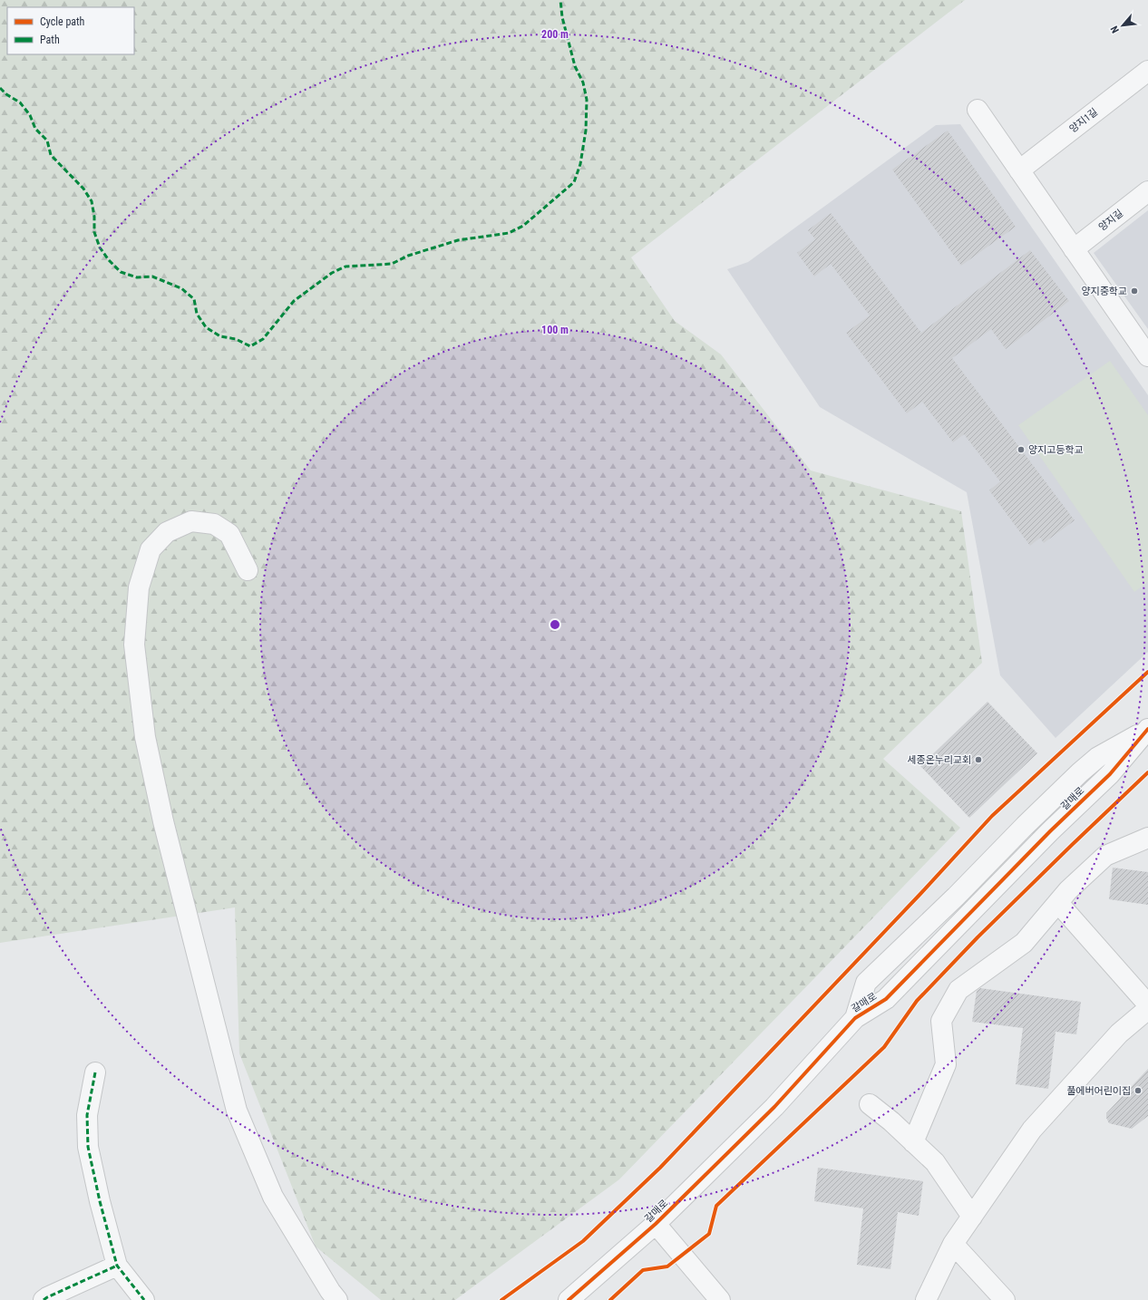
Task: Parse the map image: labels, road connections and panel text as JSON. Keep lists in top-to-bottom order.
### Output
{
  "streets": {
    "street": ["양지1길", "양지길", "갈매로"]
  },
  "places": [
    "양지중학교",
    "양지고등학교",
    "세종온누리교회",
    "풀에버어린이집"
  ],
  "legend": ["Cycle path", "Path"],
  "north": "bottom left",
  "rings": ["200 m", "100 m"]
}
